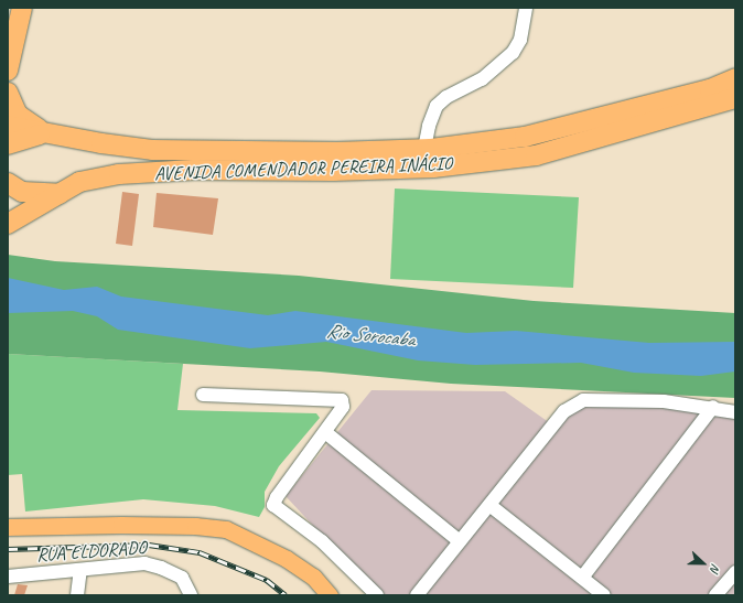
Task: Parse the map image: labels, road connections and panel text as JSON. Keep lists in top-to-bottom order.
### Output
{
  "streets": {
    "highway": ["AVENIDA COMENDADOR PEREIRA INÁCIO"],
    "street": ["RUA ELDORADO"]
  },
  "water": ["Rio Sorocaba"],
  "north": "right"
}
